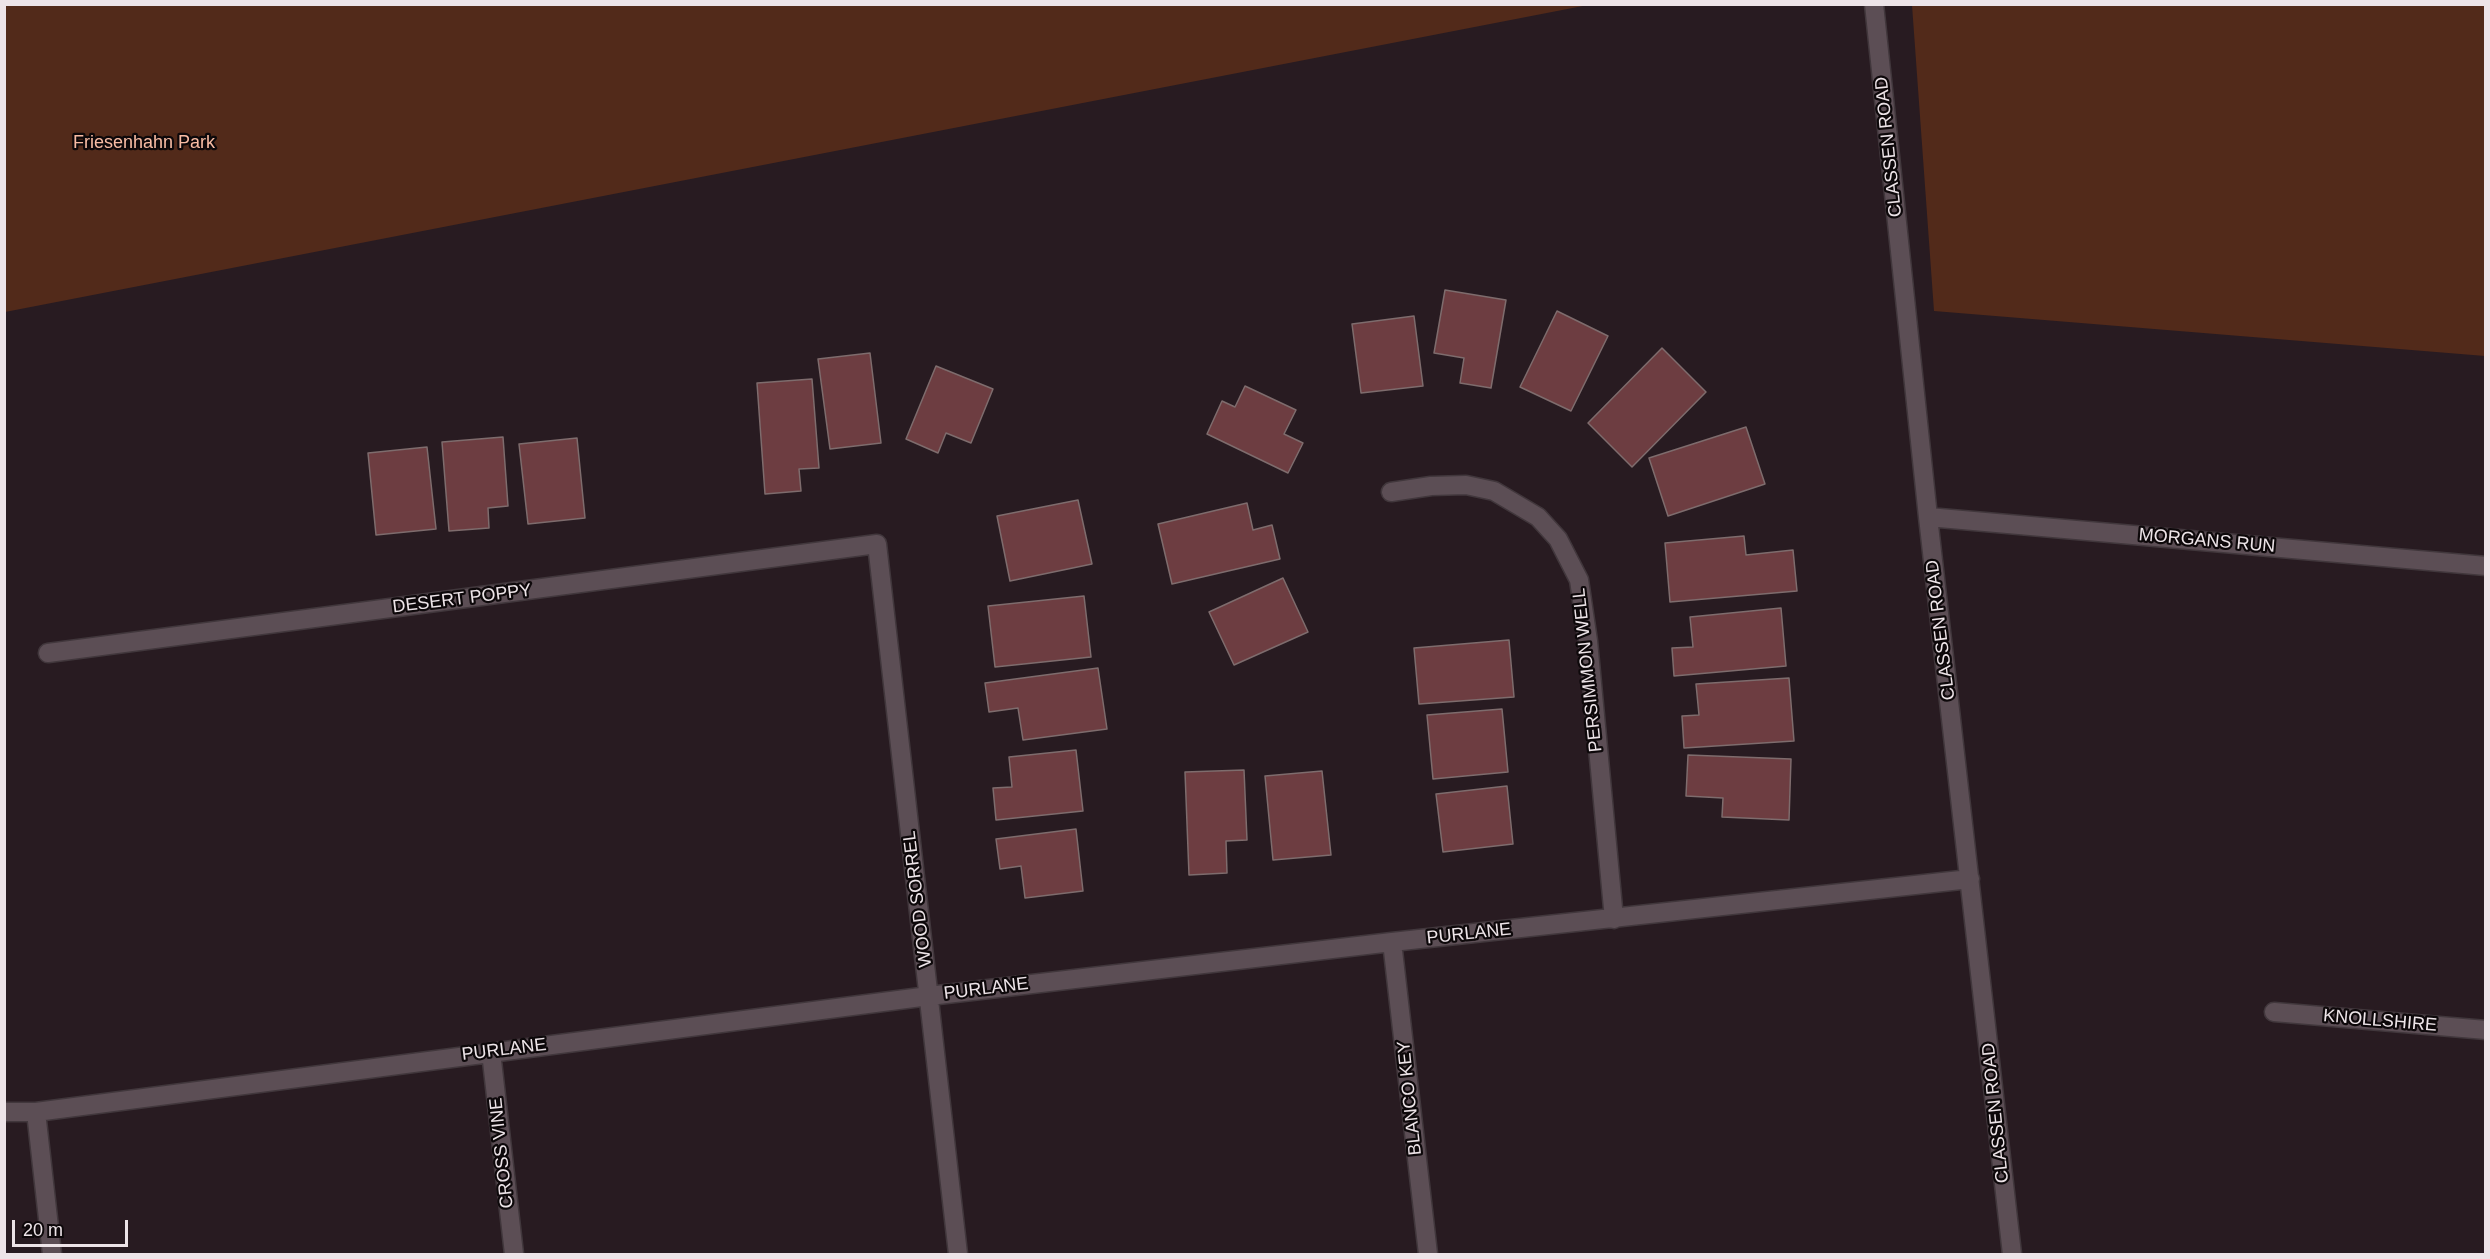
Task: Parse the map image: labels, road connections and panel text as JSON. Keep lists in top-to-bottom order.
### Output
{
  "streets": {
    "street": [
      "CLASSEN ROAD",
      "MORGANS RUN",
      "DESERT POPPY",
      "PERSIMMON WELL",
      "WOOD SORREL",
      "PURLANE",
      "KNOLLSHIRE",
      "BLANCO KEY",
      "CROSS VINE"
    ]
  },
  "crossings": [
    ["CLASSEN ROAD", "MORGANS RUN"],
    ["CLASSEN ROAD", "PURLANE"],
    ["DESERT POPPY", "WOOD SORREL"],
    ["PERSIMMON WELL", "PURLANE"],
    ["WOOD SORREL", "PURLANE"],
    ["PURLANE", "BLANCO KEY"],
    ["PURLANE", "CROSS VINE"]
  ],
  "parks": ["Friesenhahn Park"],
  "scale_bar": "20 m"
}
